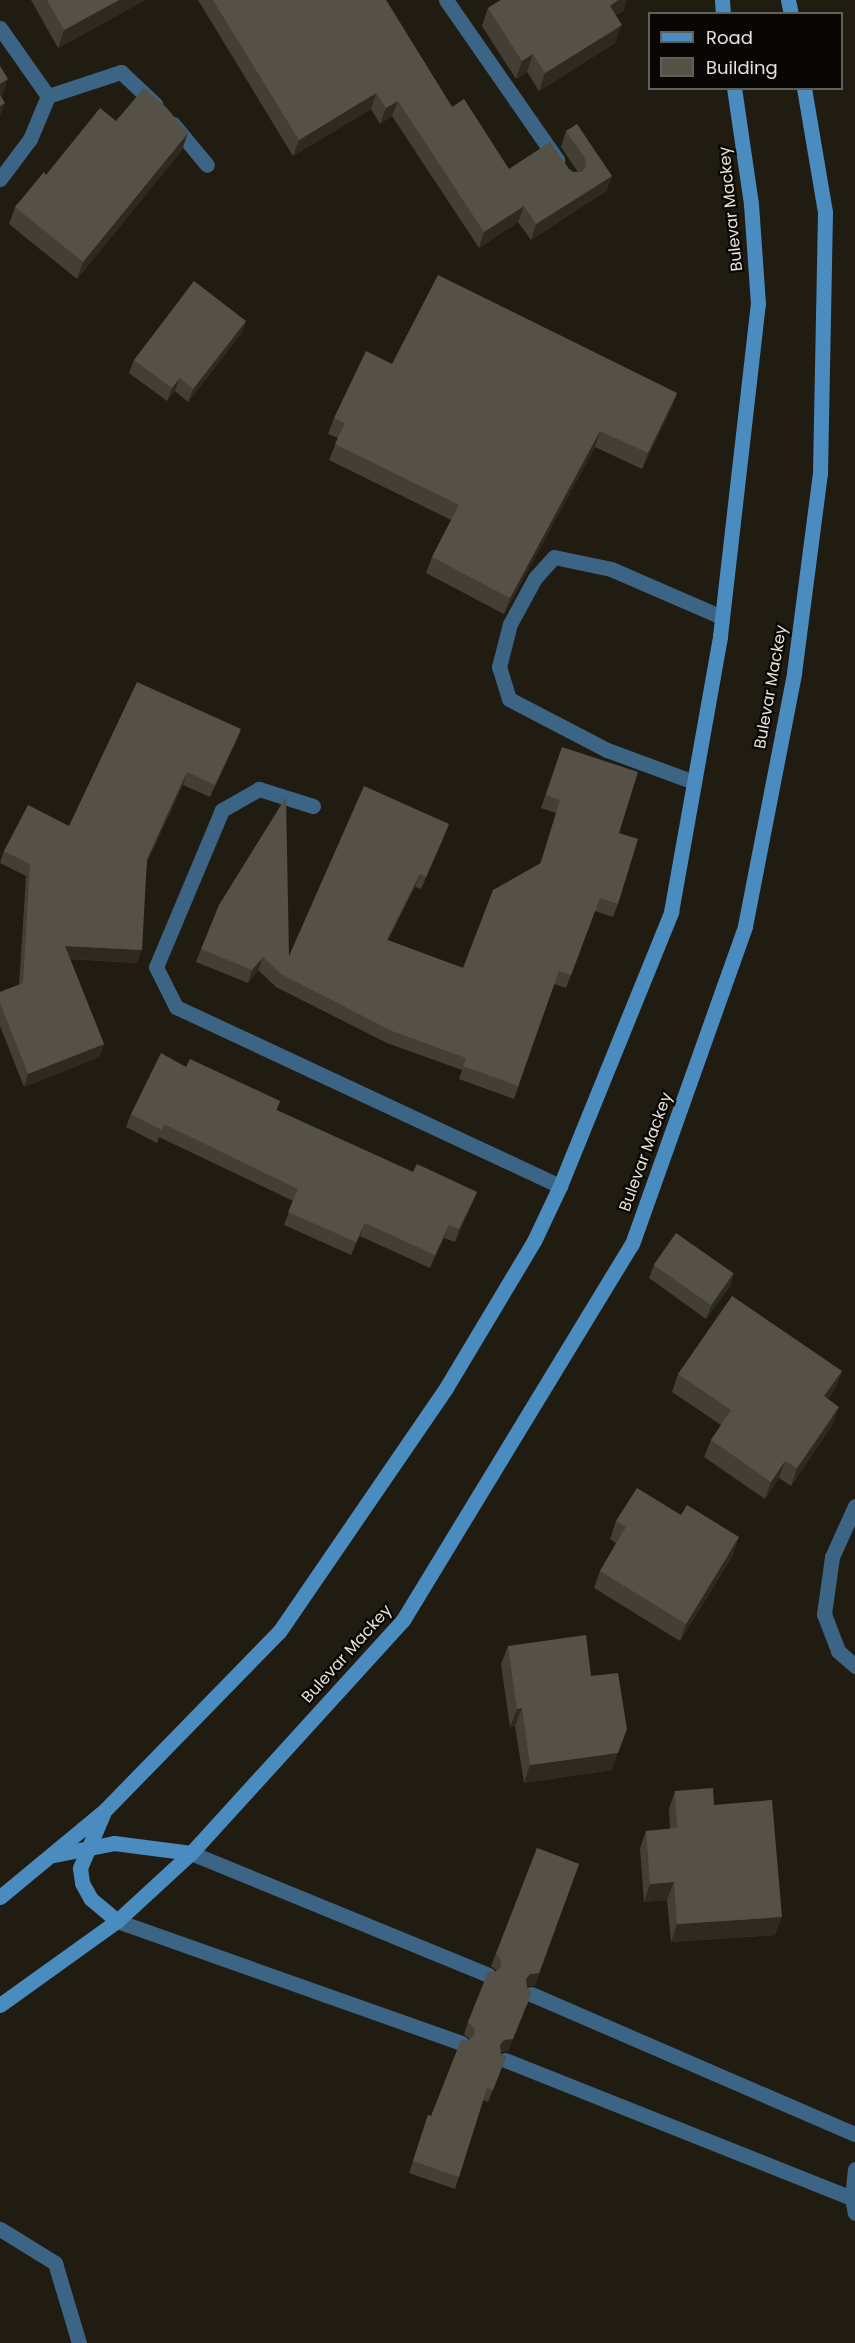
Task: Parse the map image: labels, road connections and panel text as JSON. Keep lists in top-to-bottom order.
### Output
{
  "streets": {
    "main road": ["Bulevar Mackey"]
  },
  "legend": ["Road", "Building"]
}
